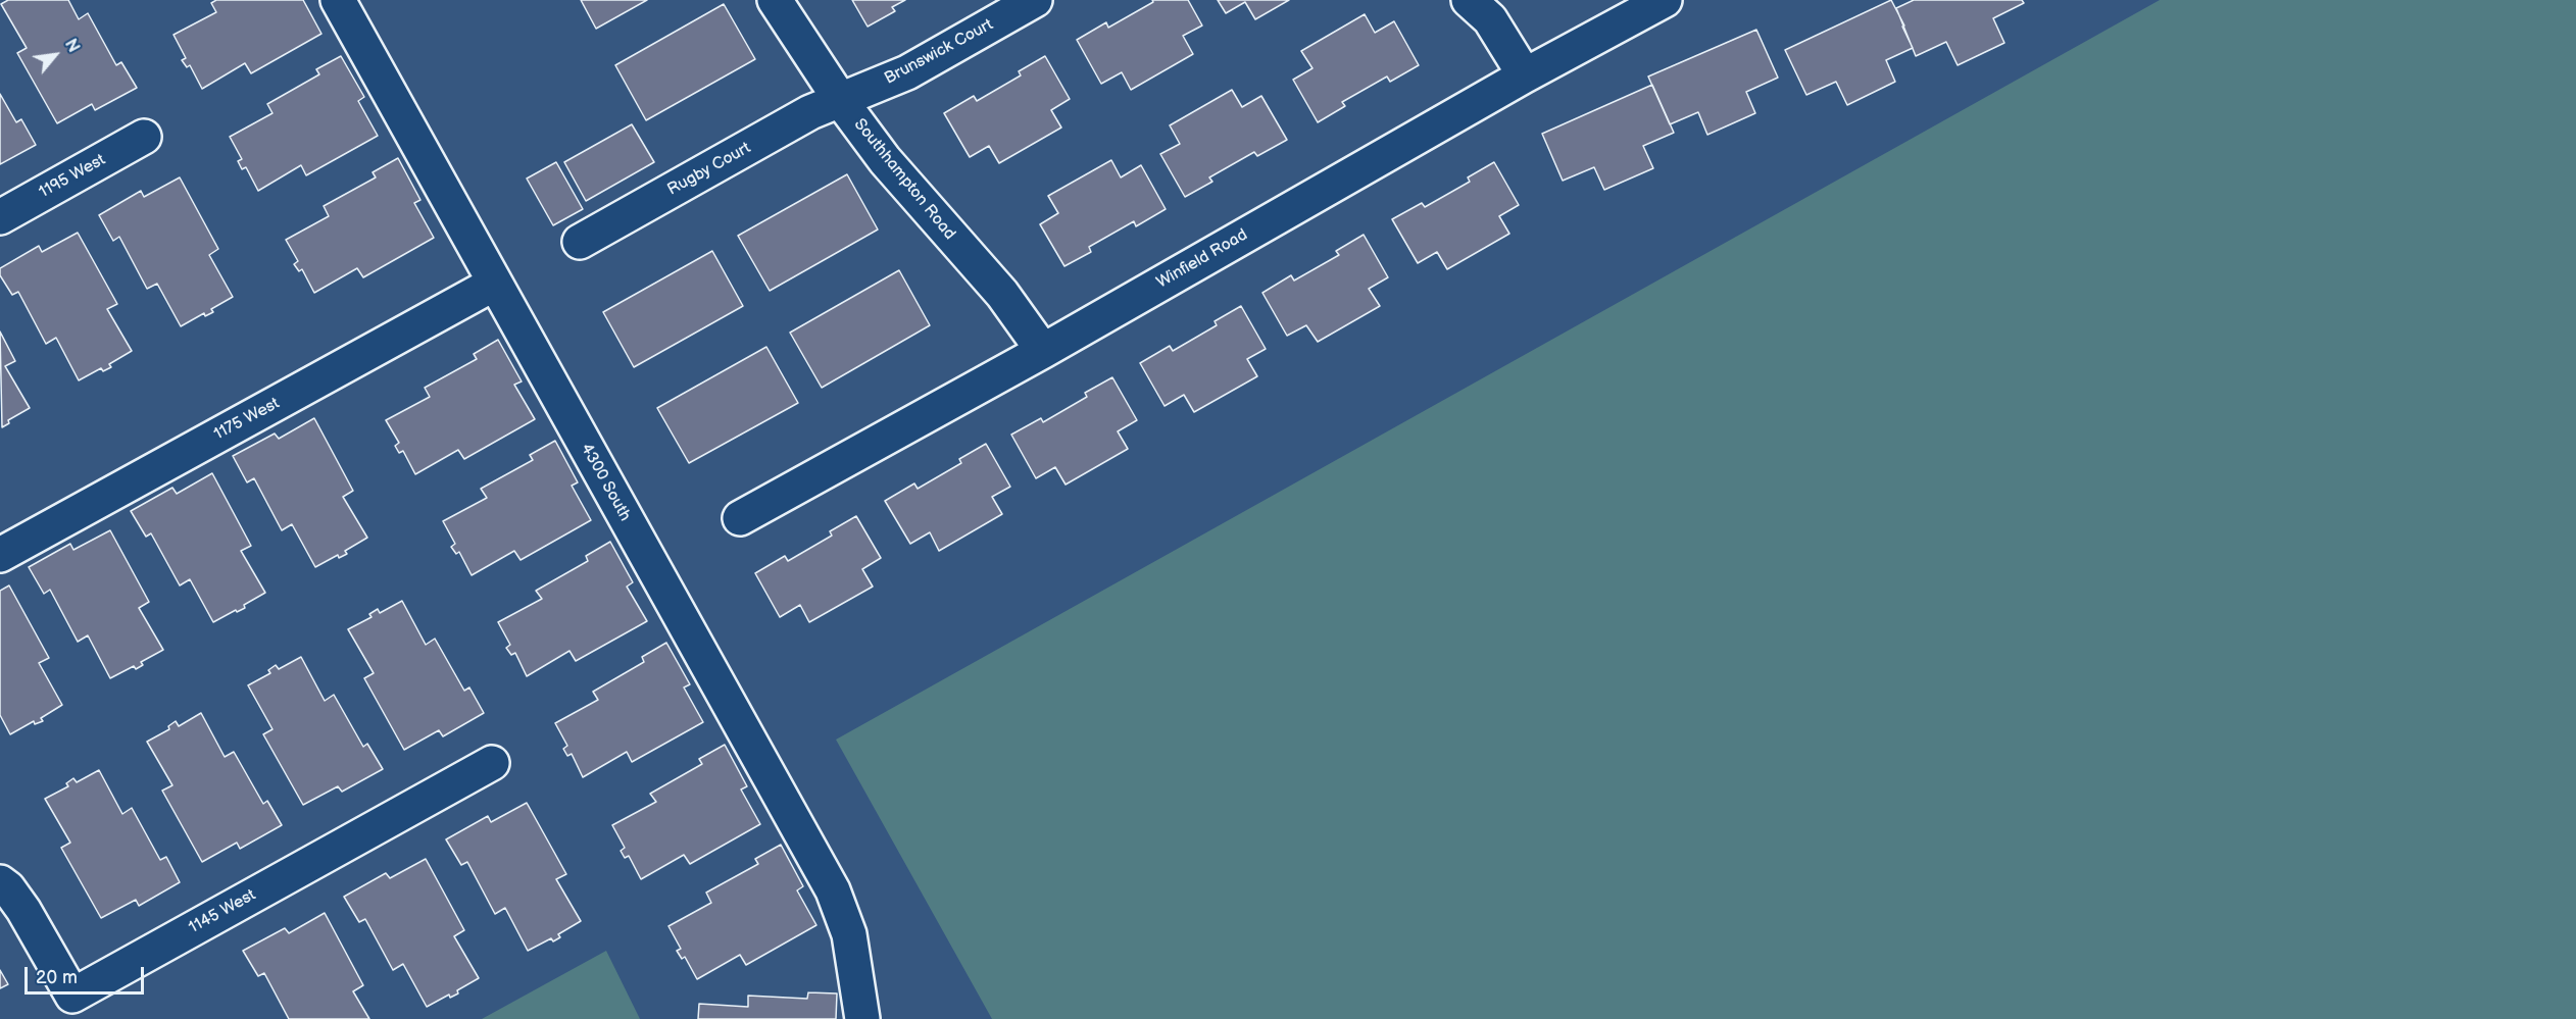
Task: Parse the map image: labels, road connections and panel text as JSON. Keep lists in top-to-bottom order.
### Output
{
  "streets": {
    "street": [
      "Brunswick Court",
      "Rugby Court",
      "1195 West",
      "Southhampton Road",
      "Winfield Road",
      "1175 West",
      "4300 South",
      "1145 West"
    ]
  },
  "crossings": [
    ["Brunswick Court", "Rugby Court"],
    ["Brunswick Court", "Southhampton Road"],
    ["Rugby Court", "Southhampton Road"],
    ["Southhampton Road", "Winfield Road"],
    ["1175 West", "4300 South"]
  ],
  "scale_bar": "20 m",
  "north": "top right"
}
